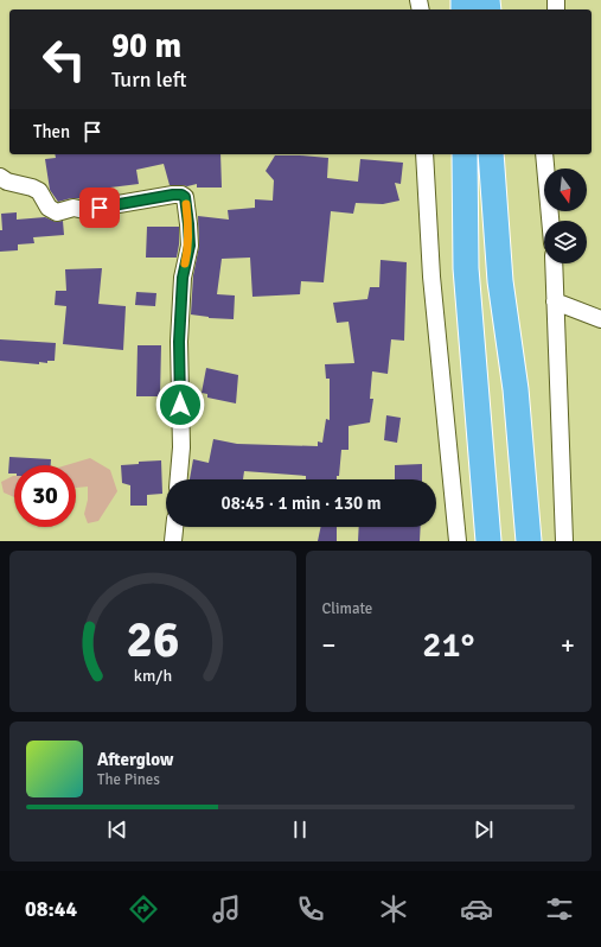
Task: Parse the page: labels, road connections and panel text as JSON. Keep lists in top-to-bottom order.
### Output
{
  "north": "bottom",
  "page": {
    "turn": ["90 m", "Turn left"],
    "then": "Then",
    "limit": "30",
    "trip": "08:45 · 1 min · 130 m",
    "tile": "Climate",
    "heat": ["−", "21°", "+"],
    "song": ["Afterglow", "The Pines"],
    "tabs": "08:44",
    "gauge": ["26", "km/h"]
  }
}
